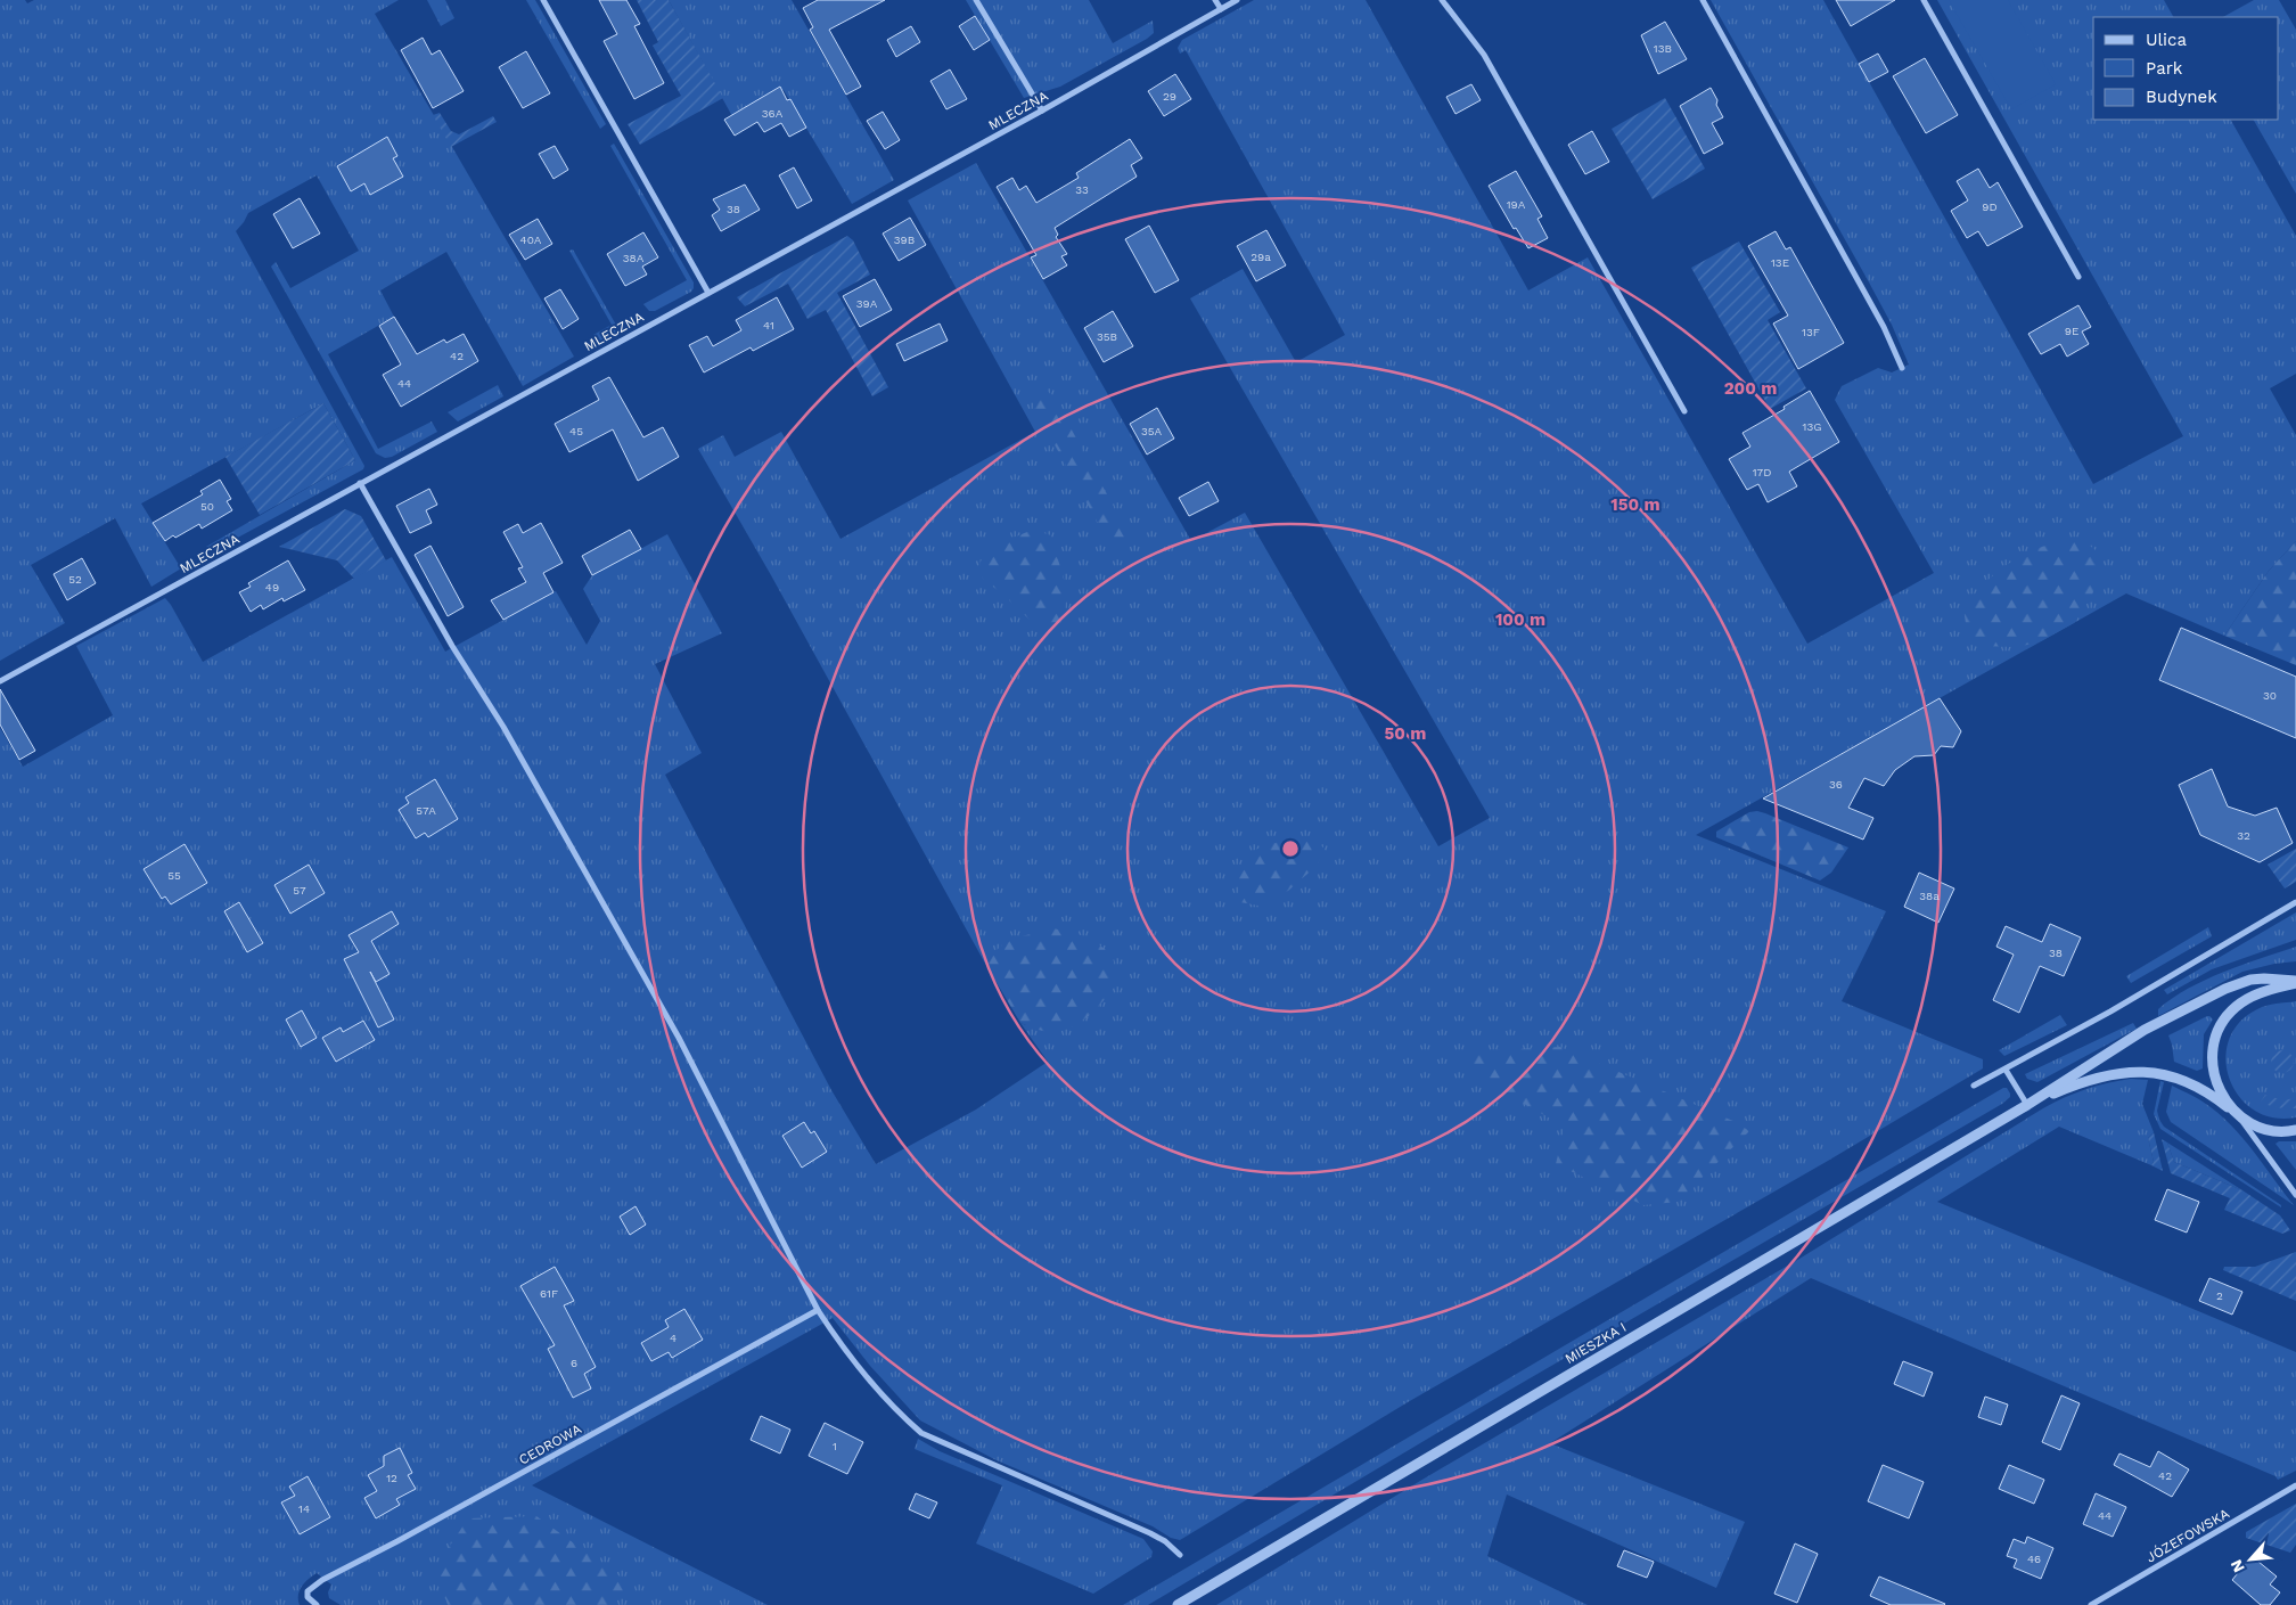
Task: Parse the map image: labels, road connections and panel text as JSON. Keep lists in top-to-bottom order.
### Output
{
  "streets": {
    "street": [
      "MLECZNA",
      "MIESZKA I",
      "CEDROWA",
      "JÓZEFOWSKA"
    ]
  },
  "house_numbers": [
    "13B",
    "29",
    "36A",
    "33",
    "19A",
    "9D",
    "38",
    "40A",
    "39B",
    "29a",
    "38A",
    "13E",
    "39A",
    "41",
    "9E",
    "13F",
    "35B",
    "42",
    "44",
    "13G",
    "45",
    "35A",
    "17D",
    "50",
    "52",
    "49",
    "30",
    "36",
    "57A",
    "32",
    "55",
    "57",
    "38a",
    "38",
    "61F",
    "2",
    "4",
    "6",
    "1",
    "42",
    "12",
    "14",
    "44",
    "46"
  ],
  "legend": ["Ulica", "Park", "Budynek"],
  "north": "bottom left",
  "rings": [
    "200 m",
    "150 m",
    "100 m",
    "50 m"
  ]
}
